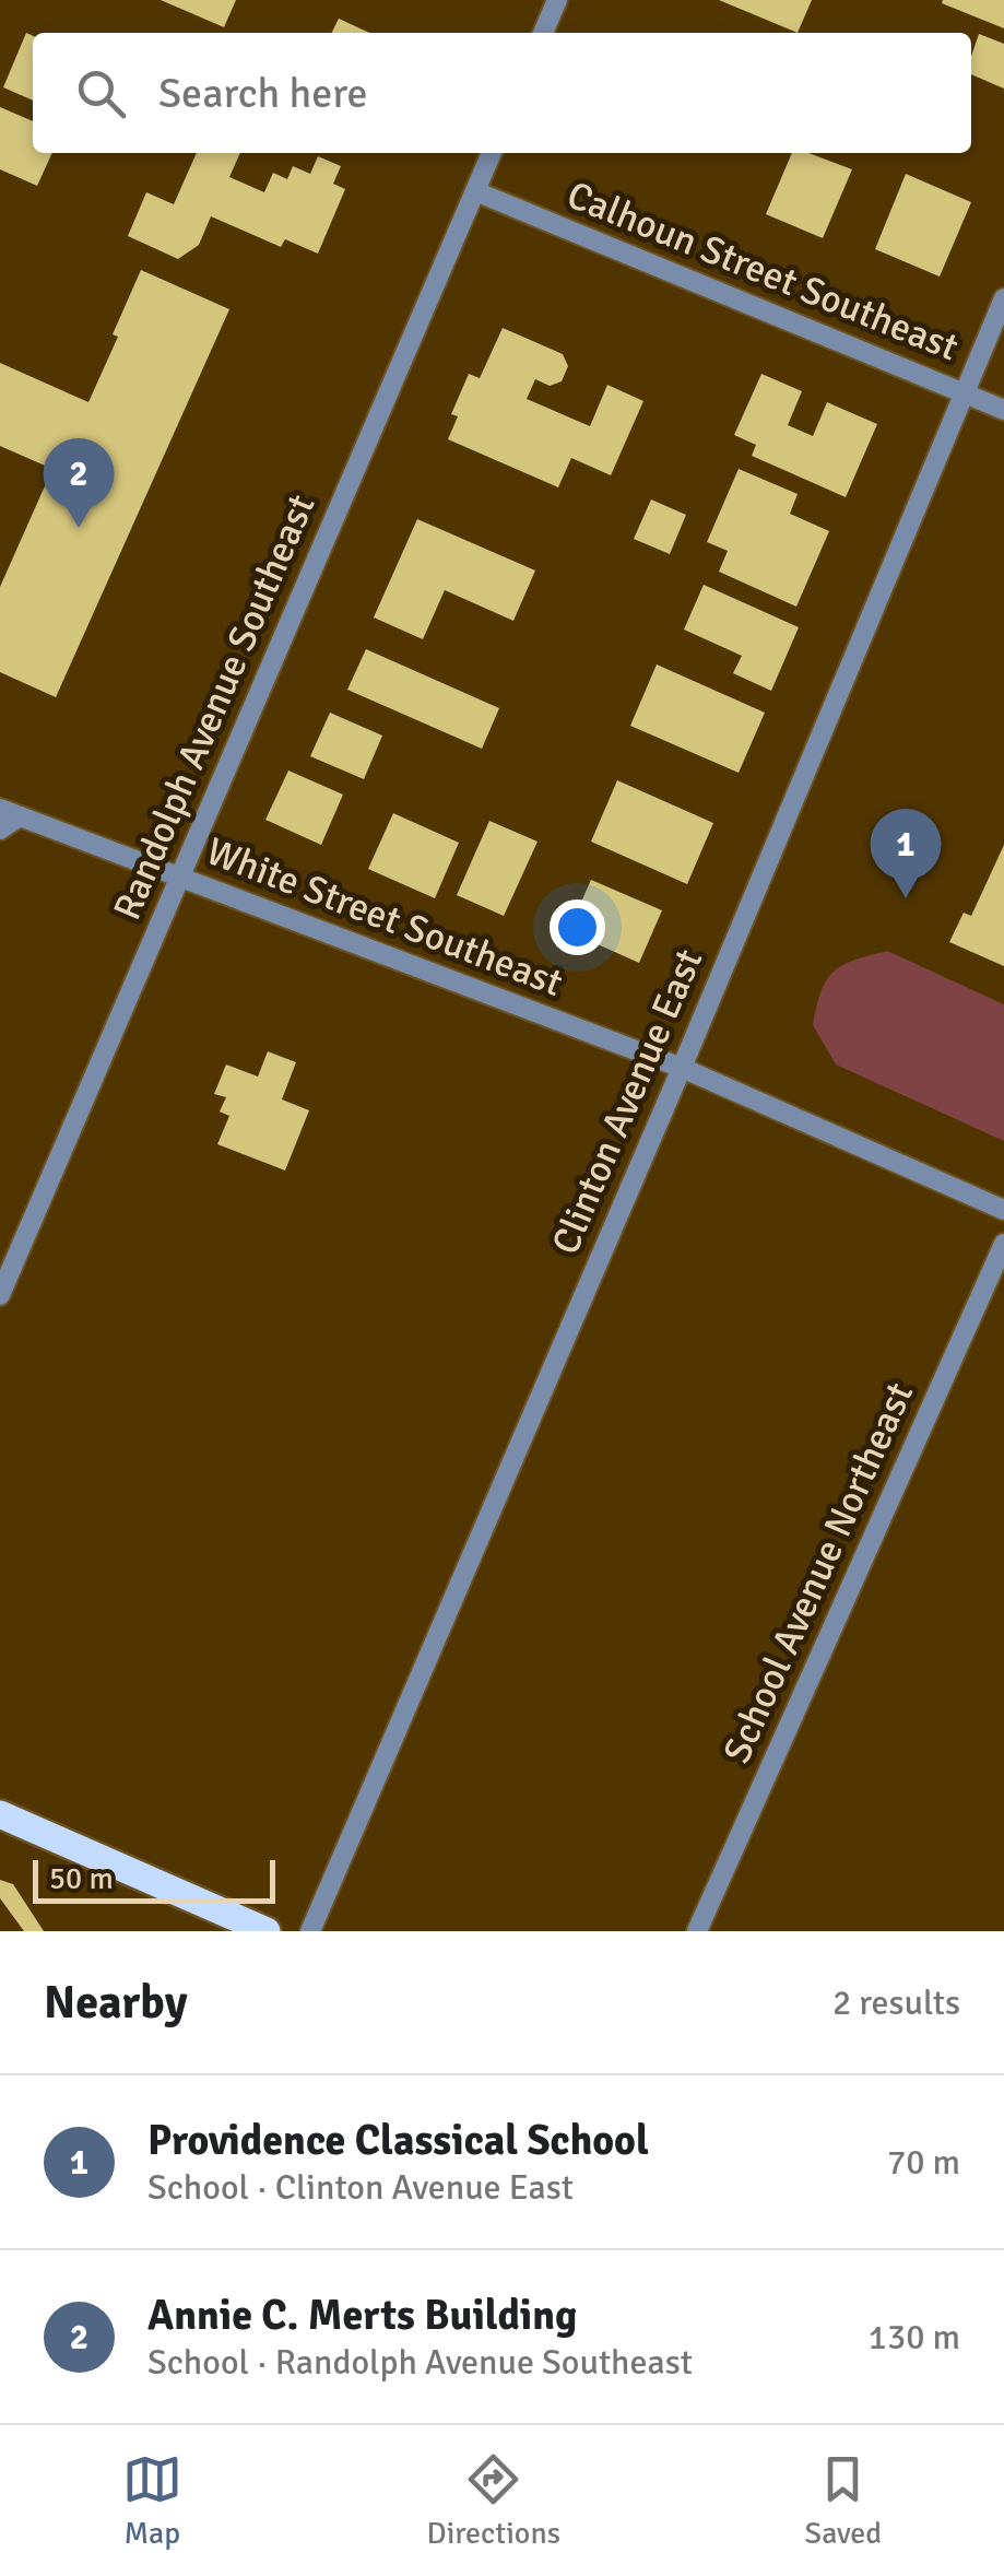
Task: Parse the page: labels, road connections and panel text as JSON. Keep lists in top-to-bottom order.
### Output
{
  "streets": {
    "street": [
      "Calhoun Street Southeast",
      "Randolph Avenue Southeast",
      "White Street Southeast",
      "Clinton Avenue East",
      "School Avenue Northeast"
    ]
  },
  "crossings": [
    ["Calhoun Street Southeast", "Randolph Avenue Southeast"],
    ["Calhoun Street Southeast", "Clinton Avenue East"],
    ["Randolph Avenue Southeast", "White Street Southeast"],
    ["White Street Southeast", "Clinton Avenue East"]
  ],
  "scale_bar": "50 m",
  "page": {
    "search": "Search here",
    "pins": ["2", "1"],
    "scale": "50 m",
    "heading": ["Nearby", "2 results"],
    "list": [
      {
        "mark": "1",
        "name": "Providence Classical School",
        "note": "School · Clinton Avenue East",
        "value": "70 m"
      },
      {
        "mark": "2",
        "name": "Annie C. Merts Building",
        "note": "School · Randolph Avenue Southeast",
        "value": "130 m"
      }
    ],
    "nav": ["Map", "Directions", "Saved"]
  }
}
